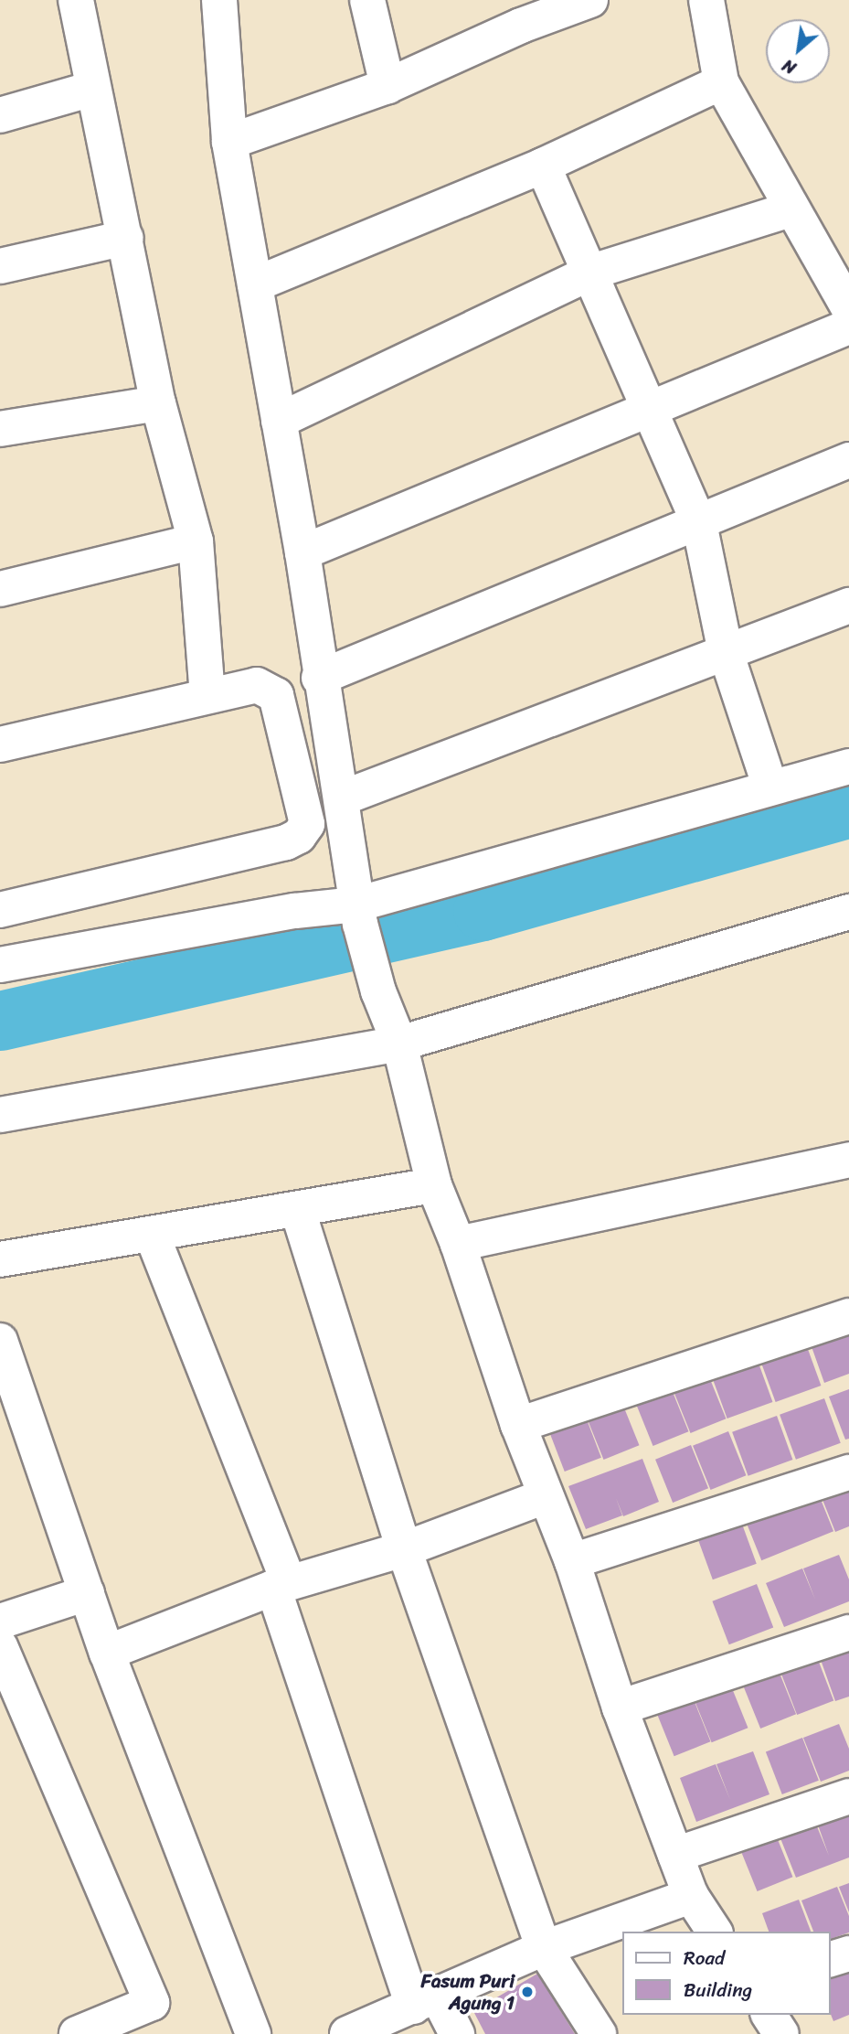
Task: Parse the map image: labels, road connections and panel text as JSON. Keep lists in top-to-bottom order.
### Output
{
  "places": ["Fasum Puri Agung 1"],
  "legend": ["Road", "Building"],
  "north": "bottom left"
}
